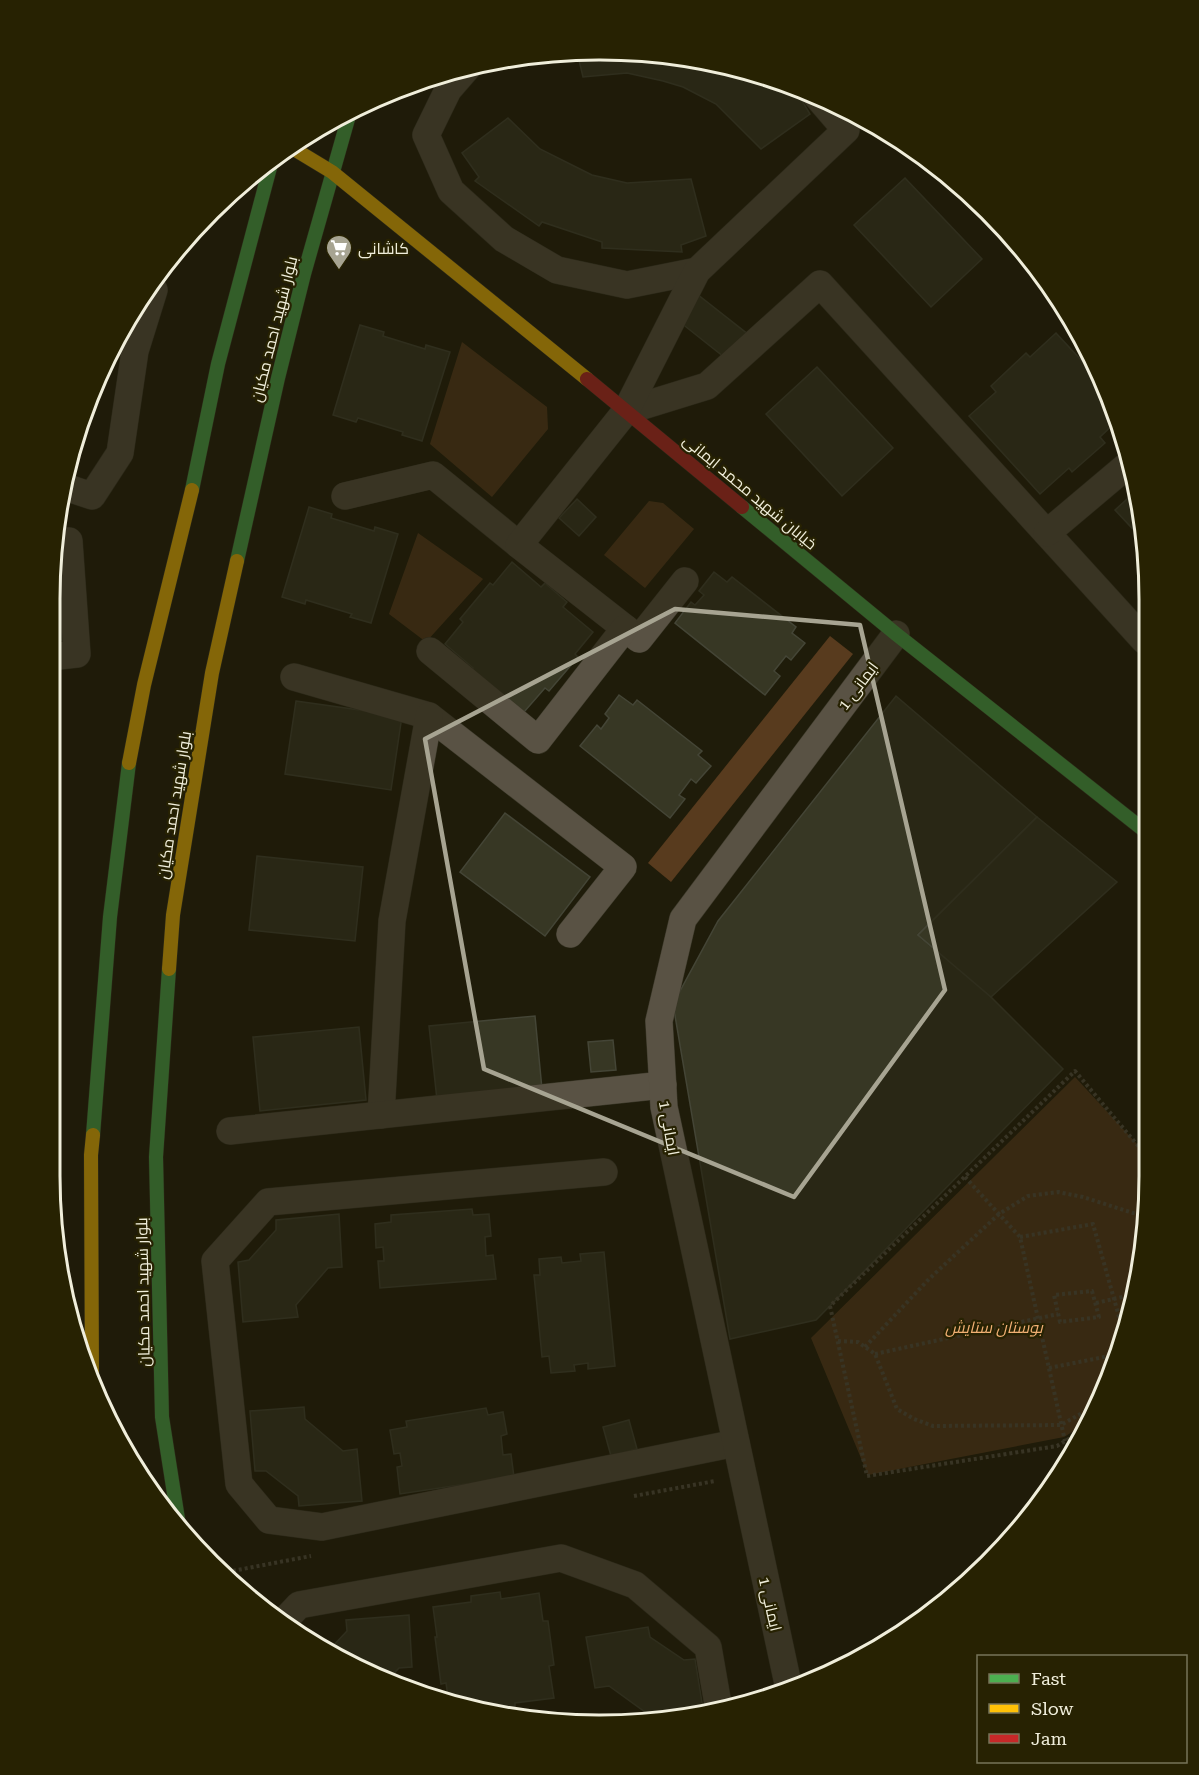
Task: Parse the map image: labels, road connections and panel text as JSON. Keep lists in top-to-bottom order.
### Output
{
  "streets": {
    "main road": ["بلوار شهید احمد مکیان", "خیابان شهید محمد ایمانی"],
    "street": ["ایمانی 1"]
  },
  "crossings": [
    ["بلوار شهید احمد مکیان", "خیابان شهید محمد ایمانی"],
    ["خیابان شهید محمد ایمانی", "ایمانی 1"]
  ],
  "parks": ["بوستان ستایش"],
  "places": {
    "supermarket": ["کاشانی"]
  },
  "legend": ["Fast", "Slow", "Jam"]
}
